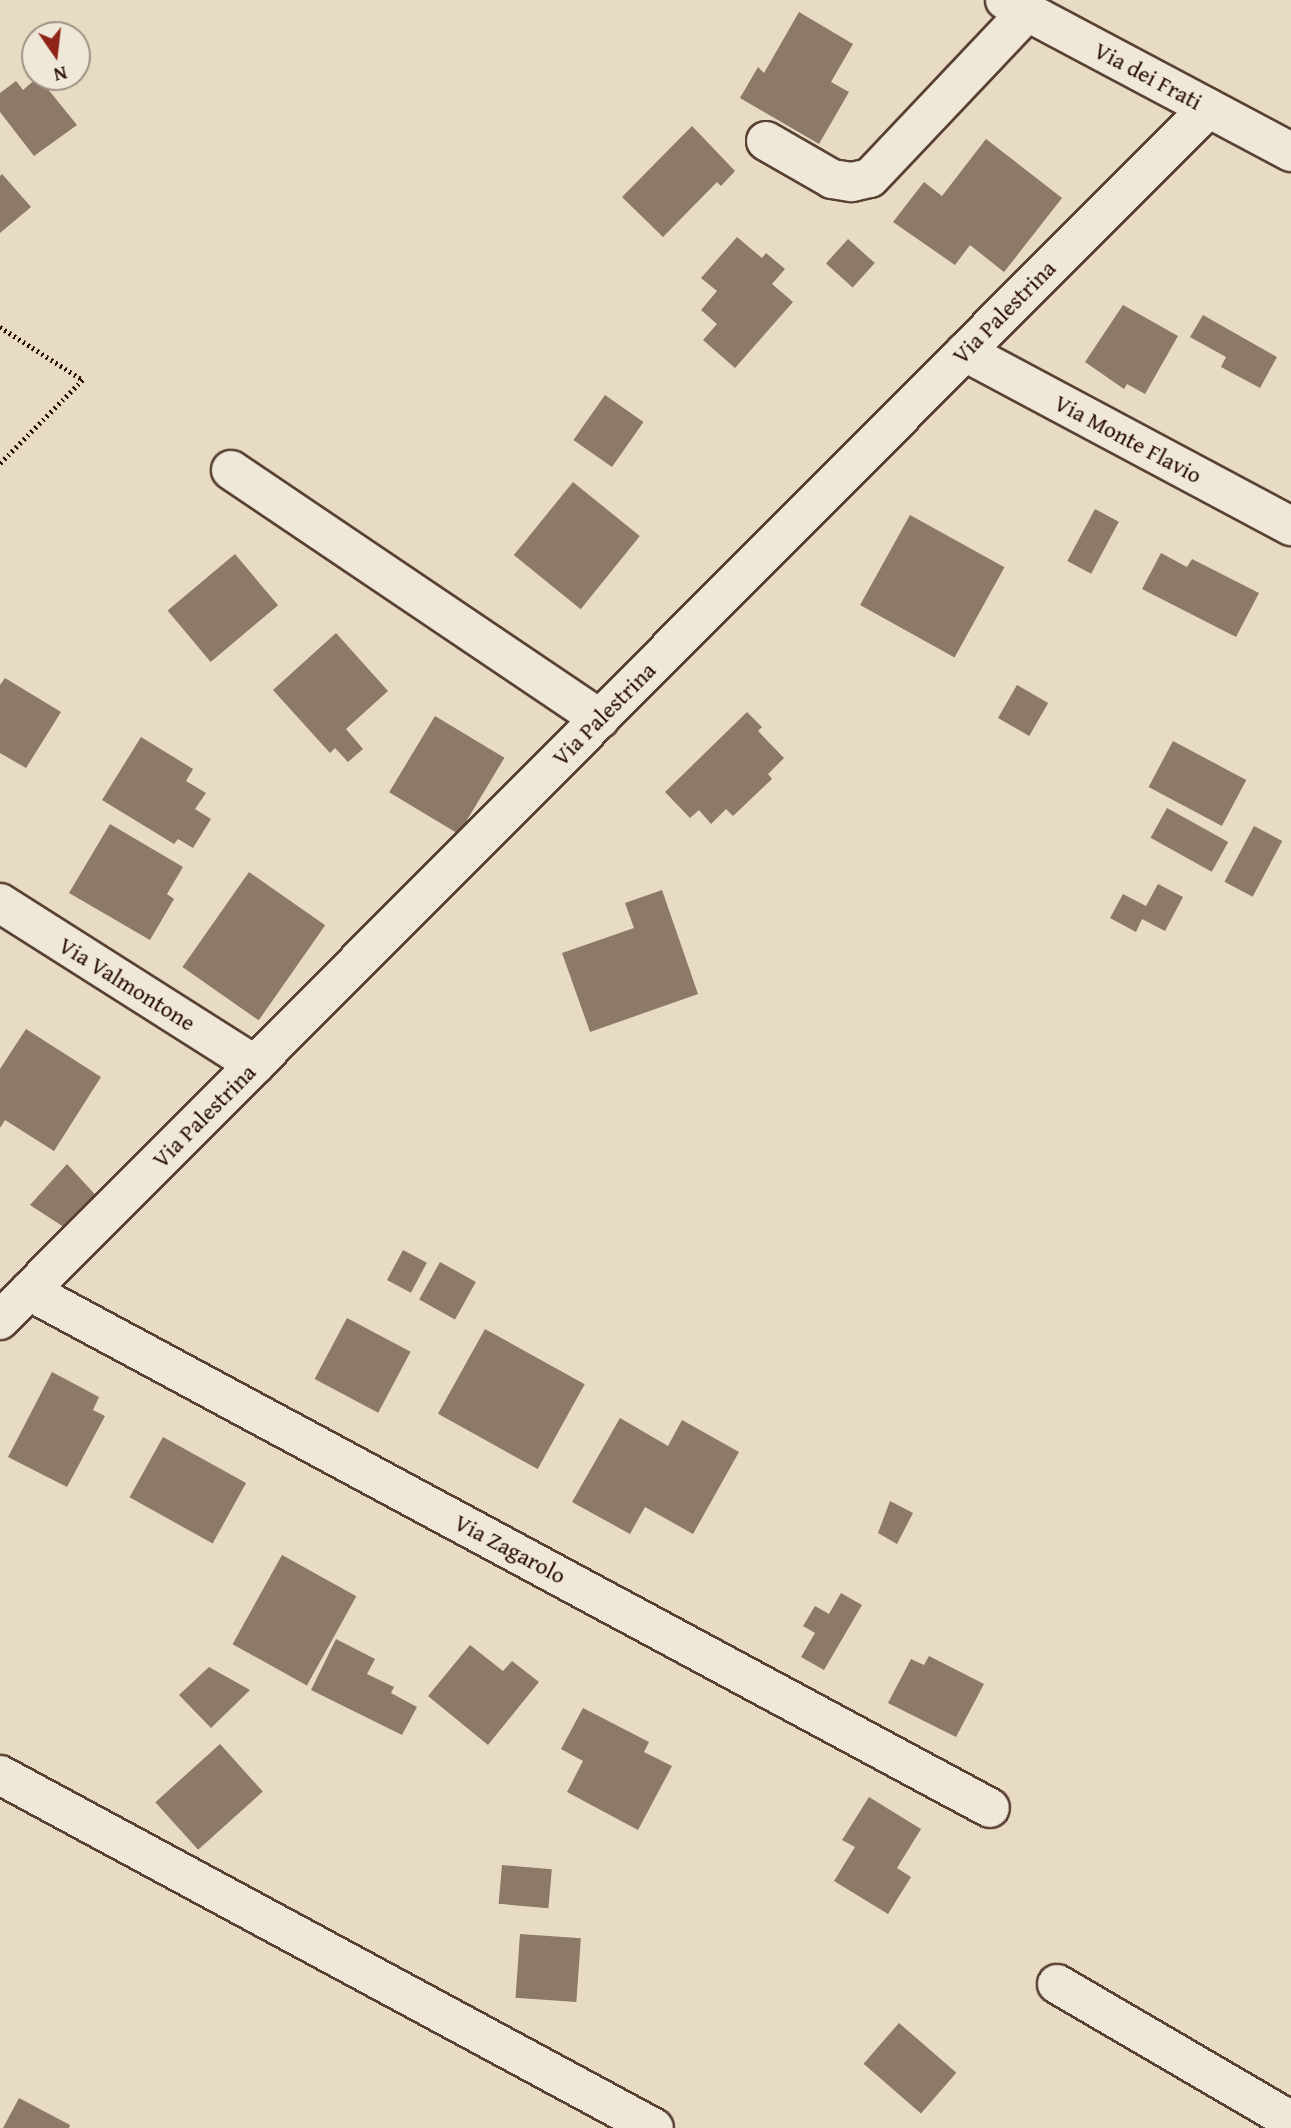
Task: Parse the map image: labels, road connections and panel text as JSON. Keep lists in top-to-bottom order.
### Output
{
  "streets": {
    "street": [
      "Via dei Frati",
      "Via Palestrina",
      "Via Monte Flavio",
      "Via Valmontone",
      "Via Zagarolo"
    ]
  },
  "crossings": [
    ["Via dei Frati", "Via Palestrina"],
    ["Via Palestrina", "Via Monte Flavio"],
    ["Via Palestrina", "Via Valmontone"],
    ["Via Palestrina", "Via Zagarolo"]
  ],
  "north": "bottom"
}
